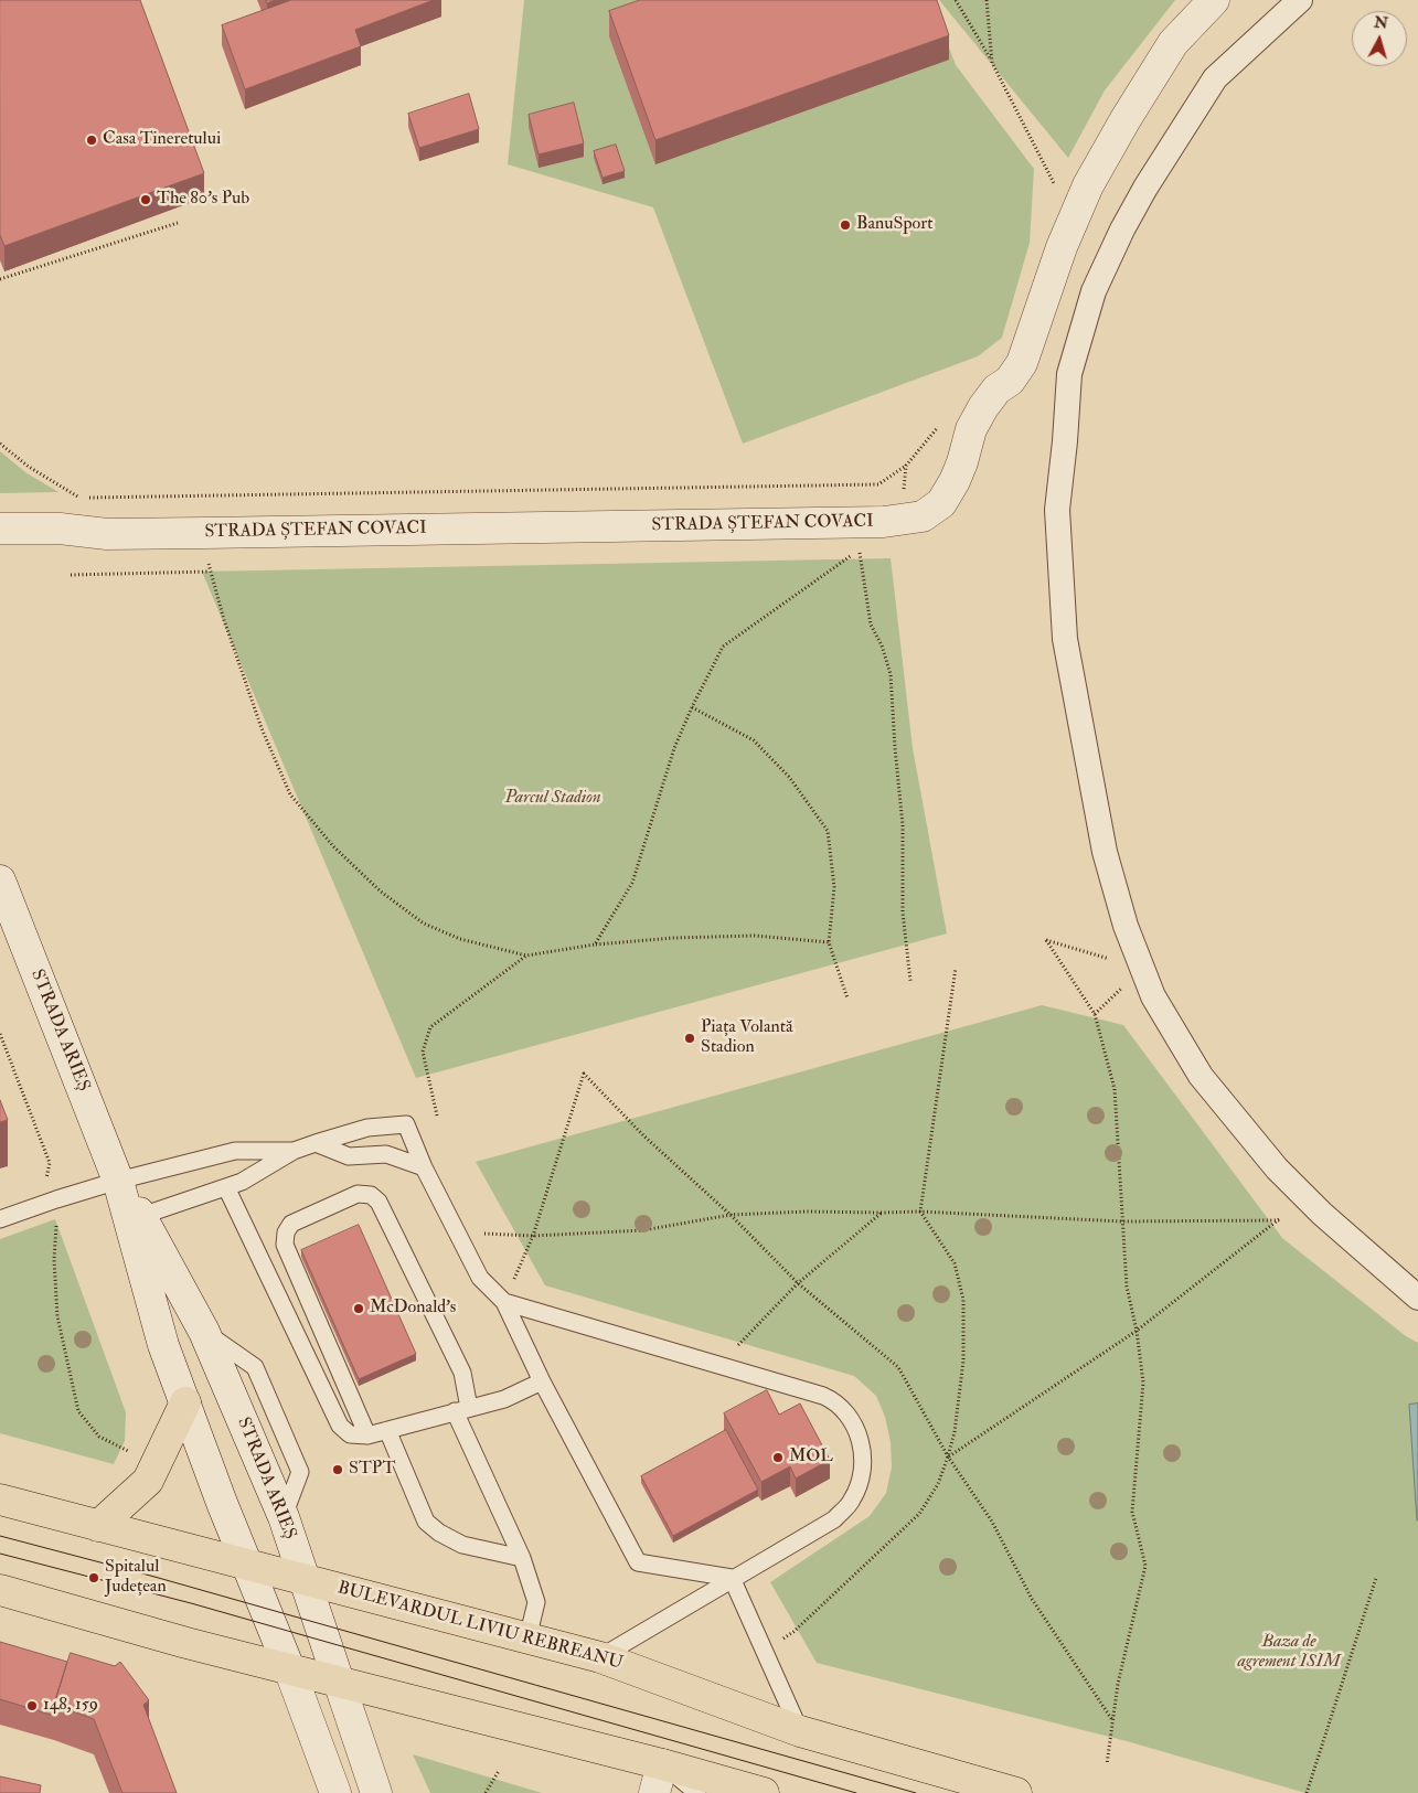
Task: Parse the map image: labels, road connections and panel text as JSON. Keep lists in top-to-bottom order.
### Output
{
  "streets": {
    "main road": ["BULEVARDUL LIVIU REBREANU"],
    "street": ["STRADA ȘTEFAN COVACI", "STRADA ARIEȘ"]
  },
  "crossings": [
    ["STRADA ARIEȘ", "BULEVARDUL LIVIU REBREANU"]
  ],
  "parks": ["Parcul Stadion", "Baza de agrement ISIM"],
  "places": [
    "Casa Tineretului",
    "The 80's Pub",
    "BanuSport",
    "Piața Volantă Stadion",
    "McDonald's",
    "MOL",
    "STPT",
    "Spitalul Județean",
    "148, 159"
  ],
  "north": "top"
}
